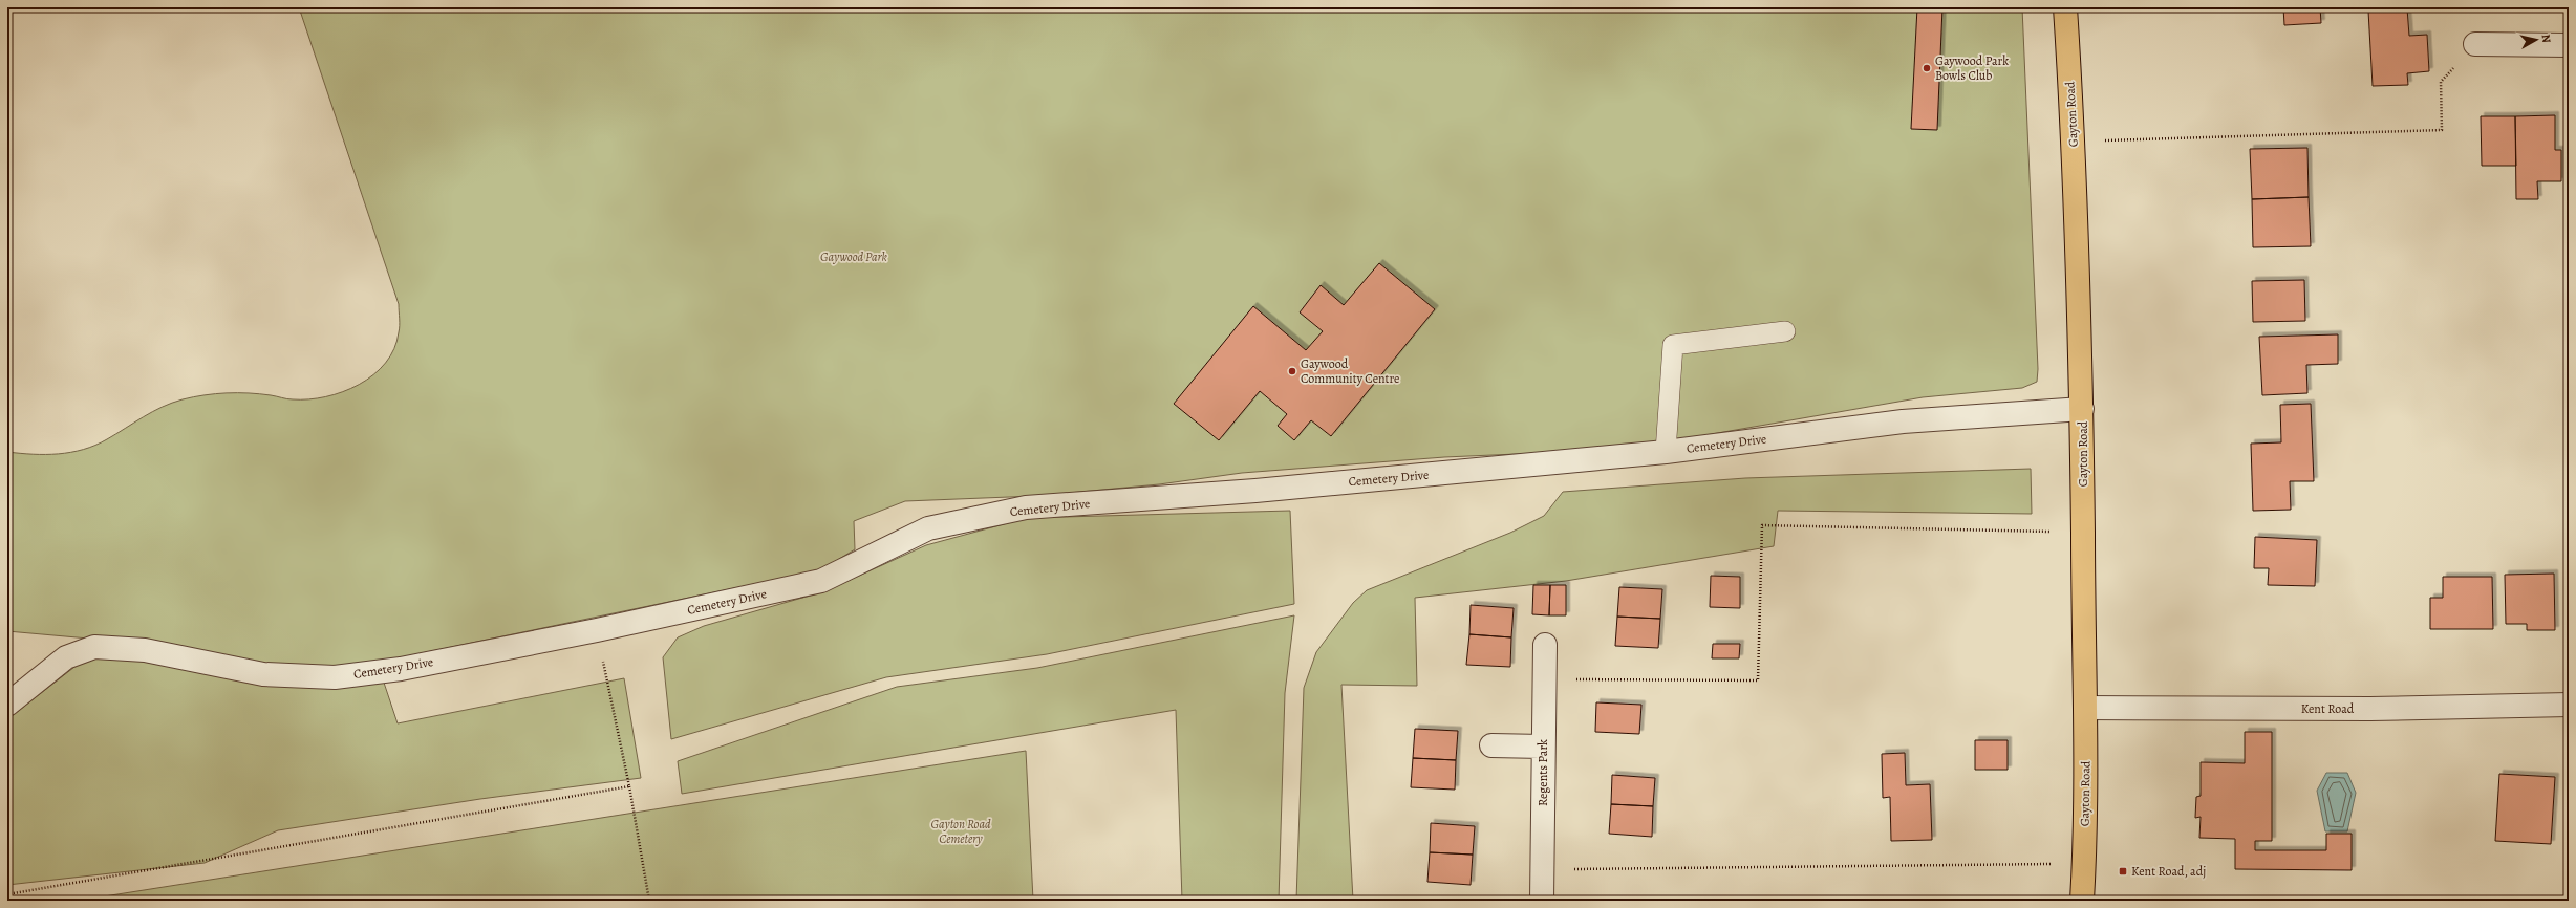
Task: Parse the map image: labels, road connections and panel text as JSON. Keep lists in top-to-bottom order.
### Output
{
  "streets": {
    "main road": ["Gayton Road"],
    "street": ["Cemetery Drive", "Kent Road", "Regents Park"]
  },
  "crossings": [
    ["Gayton Road", "Cemetery Drive"],
    ["Gayton Road", "Kent Road"]
  ],
  "parks": ["Gaywood Park", "Gayton Road Cemetery"],
  "places": {
    "other": ["Gaywood Park Bowls Club", "Gaywood Community Centre"],
    "transit": ["Kent Road, adj"]
  },
  "north": "right"
}
